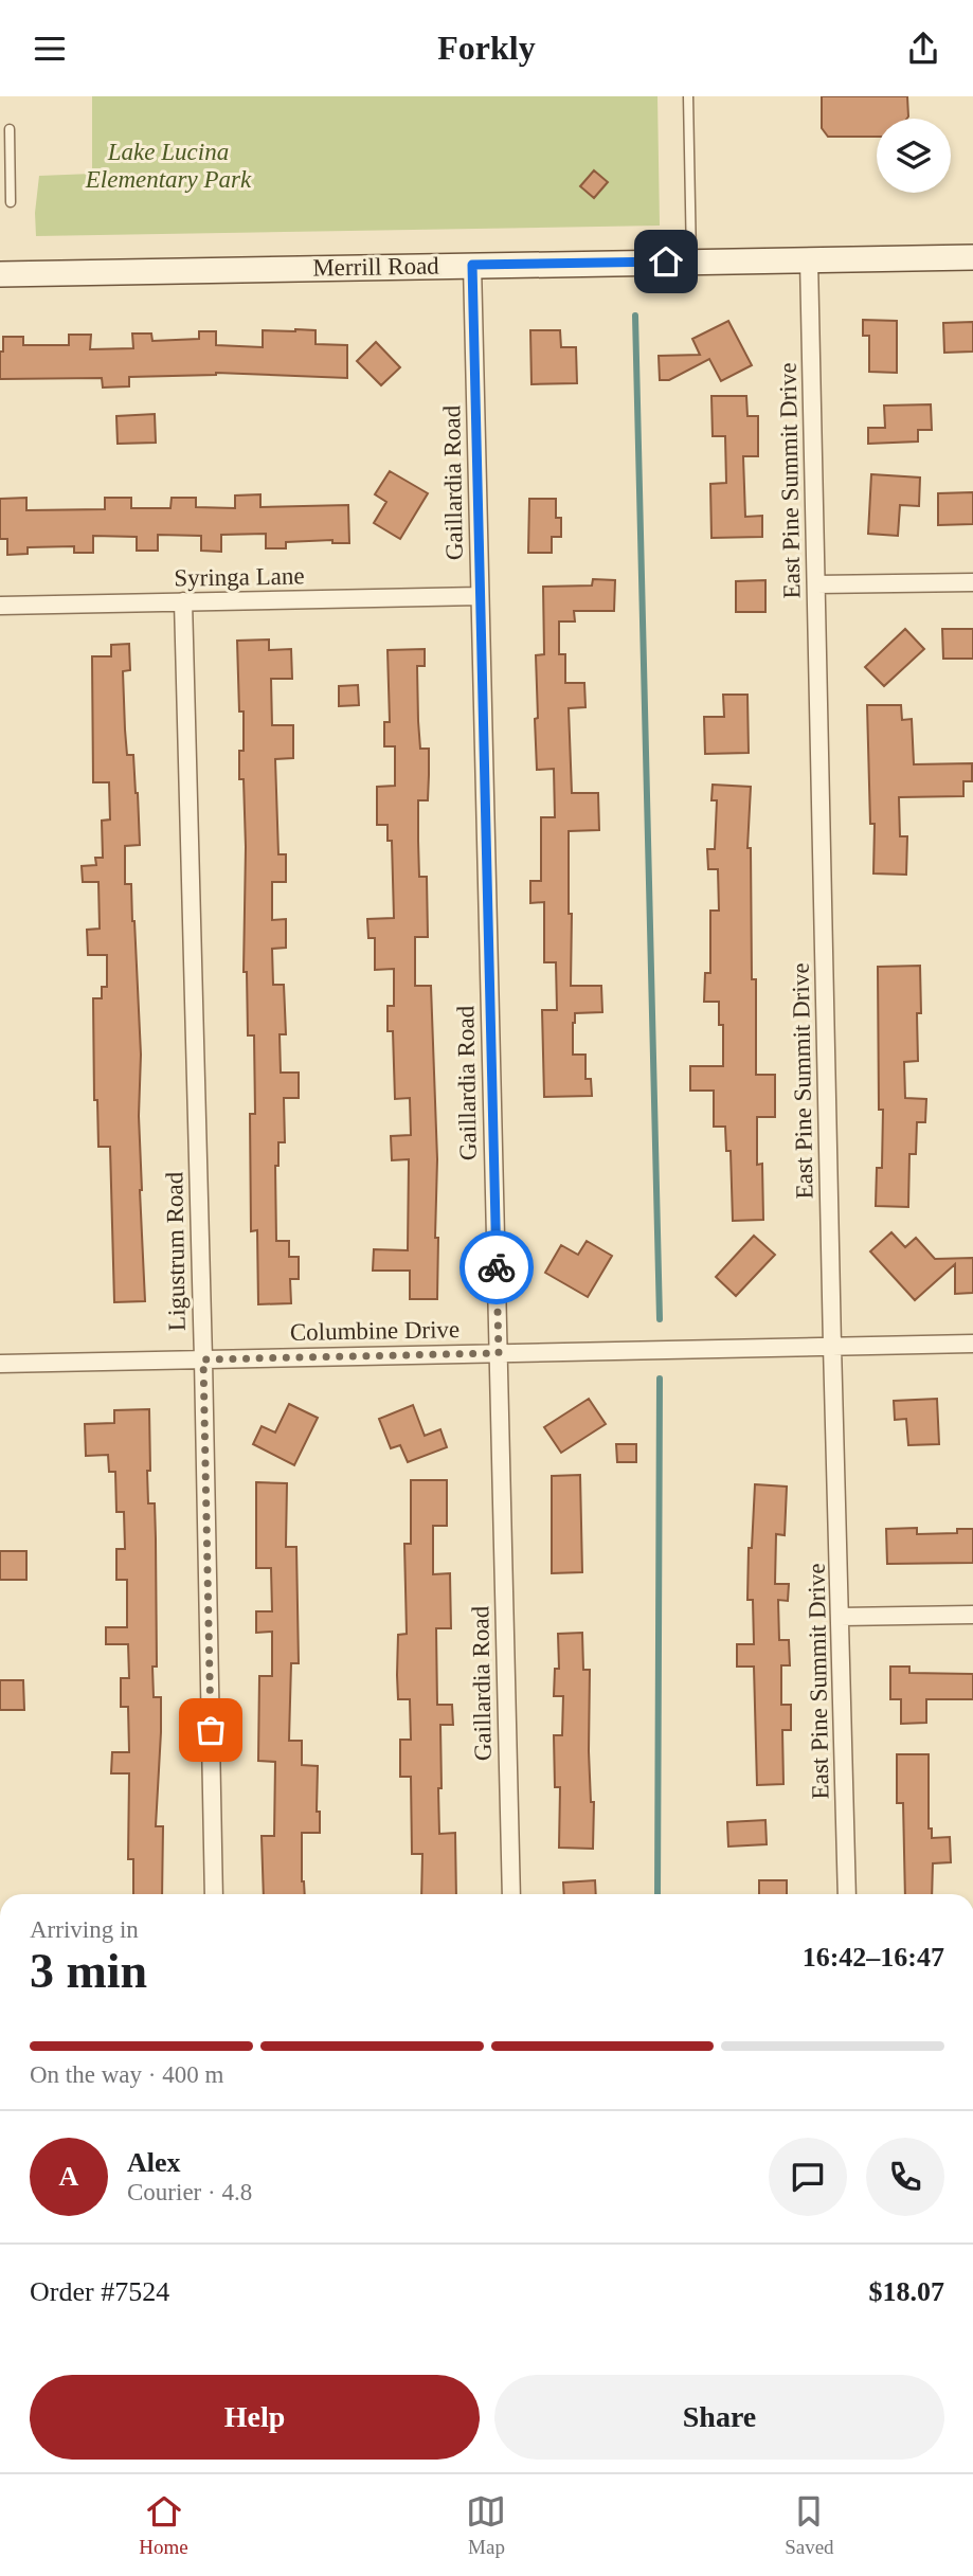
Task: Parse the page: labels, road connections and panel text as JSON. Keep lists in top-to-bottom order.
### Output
{
  "streets": {
    "main road": ["Merrill Road"],
    "street": [
      "East Pine Summit Drive",
      "Gaillardia Road",
      "Syringa Lane",
      "Ligustrum Road",
      "Columbine Drive"
    ]
  },
  "crossings": [
    ["Merrill Road", "East Pine Summit Drive"],
    ["Merrill Road", "Gaillardia Road"],
    ["East Pine Summit Drive", "Columbine Drive"],
    ["Gaillardia Road", "Syringa Lane"],
    ["Gaillardia Road", "Columbine Drive"],
    ["Syringa Lane", "Ligustrum Road"],
    ["Ligustrum Road", "Columbine Drive"]
  ],
  "parks": ["Lake Lucina Elementary Park"],
  "page": {
    "header": "Forkly",
    "heading": ["3 min", "Arriving in", "16:42–16:47"],
    "panel": [
      "Alex",
      "Courier · 4.8",
      "Order #7524",
      "$18.07"
    ],
    "bar": "On the way · 400 m",
    "round": "A",
    "buttons": ["Help", "Share"],
    "tabs": ["Home", "Map", "Saved"]
  }
}
